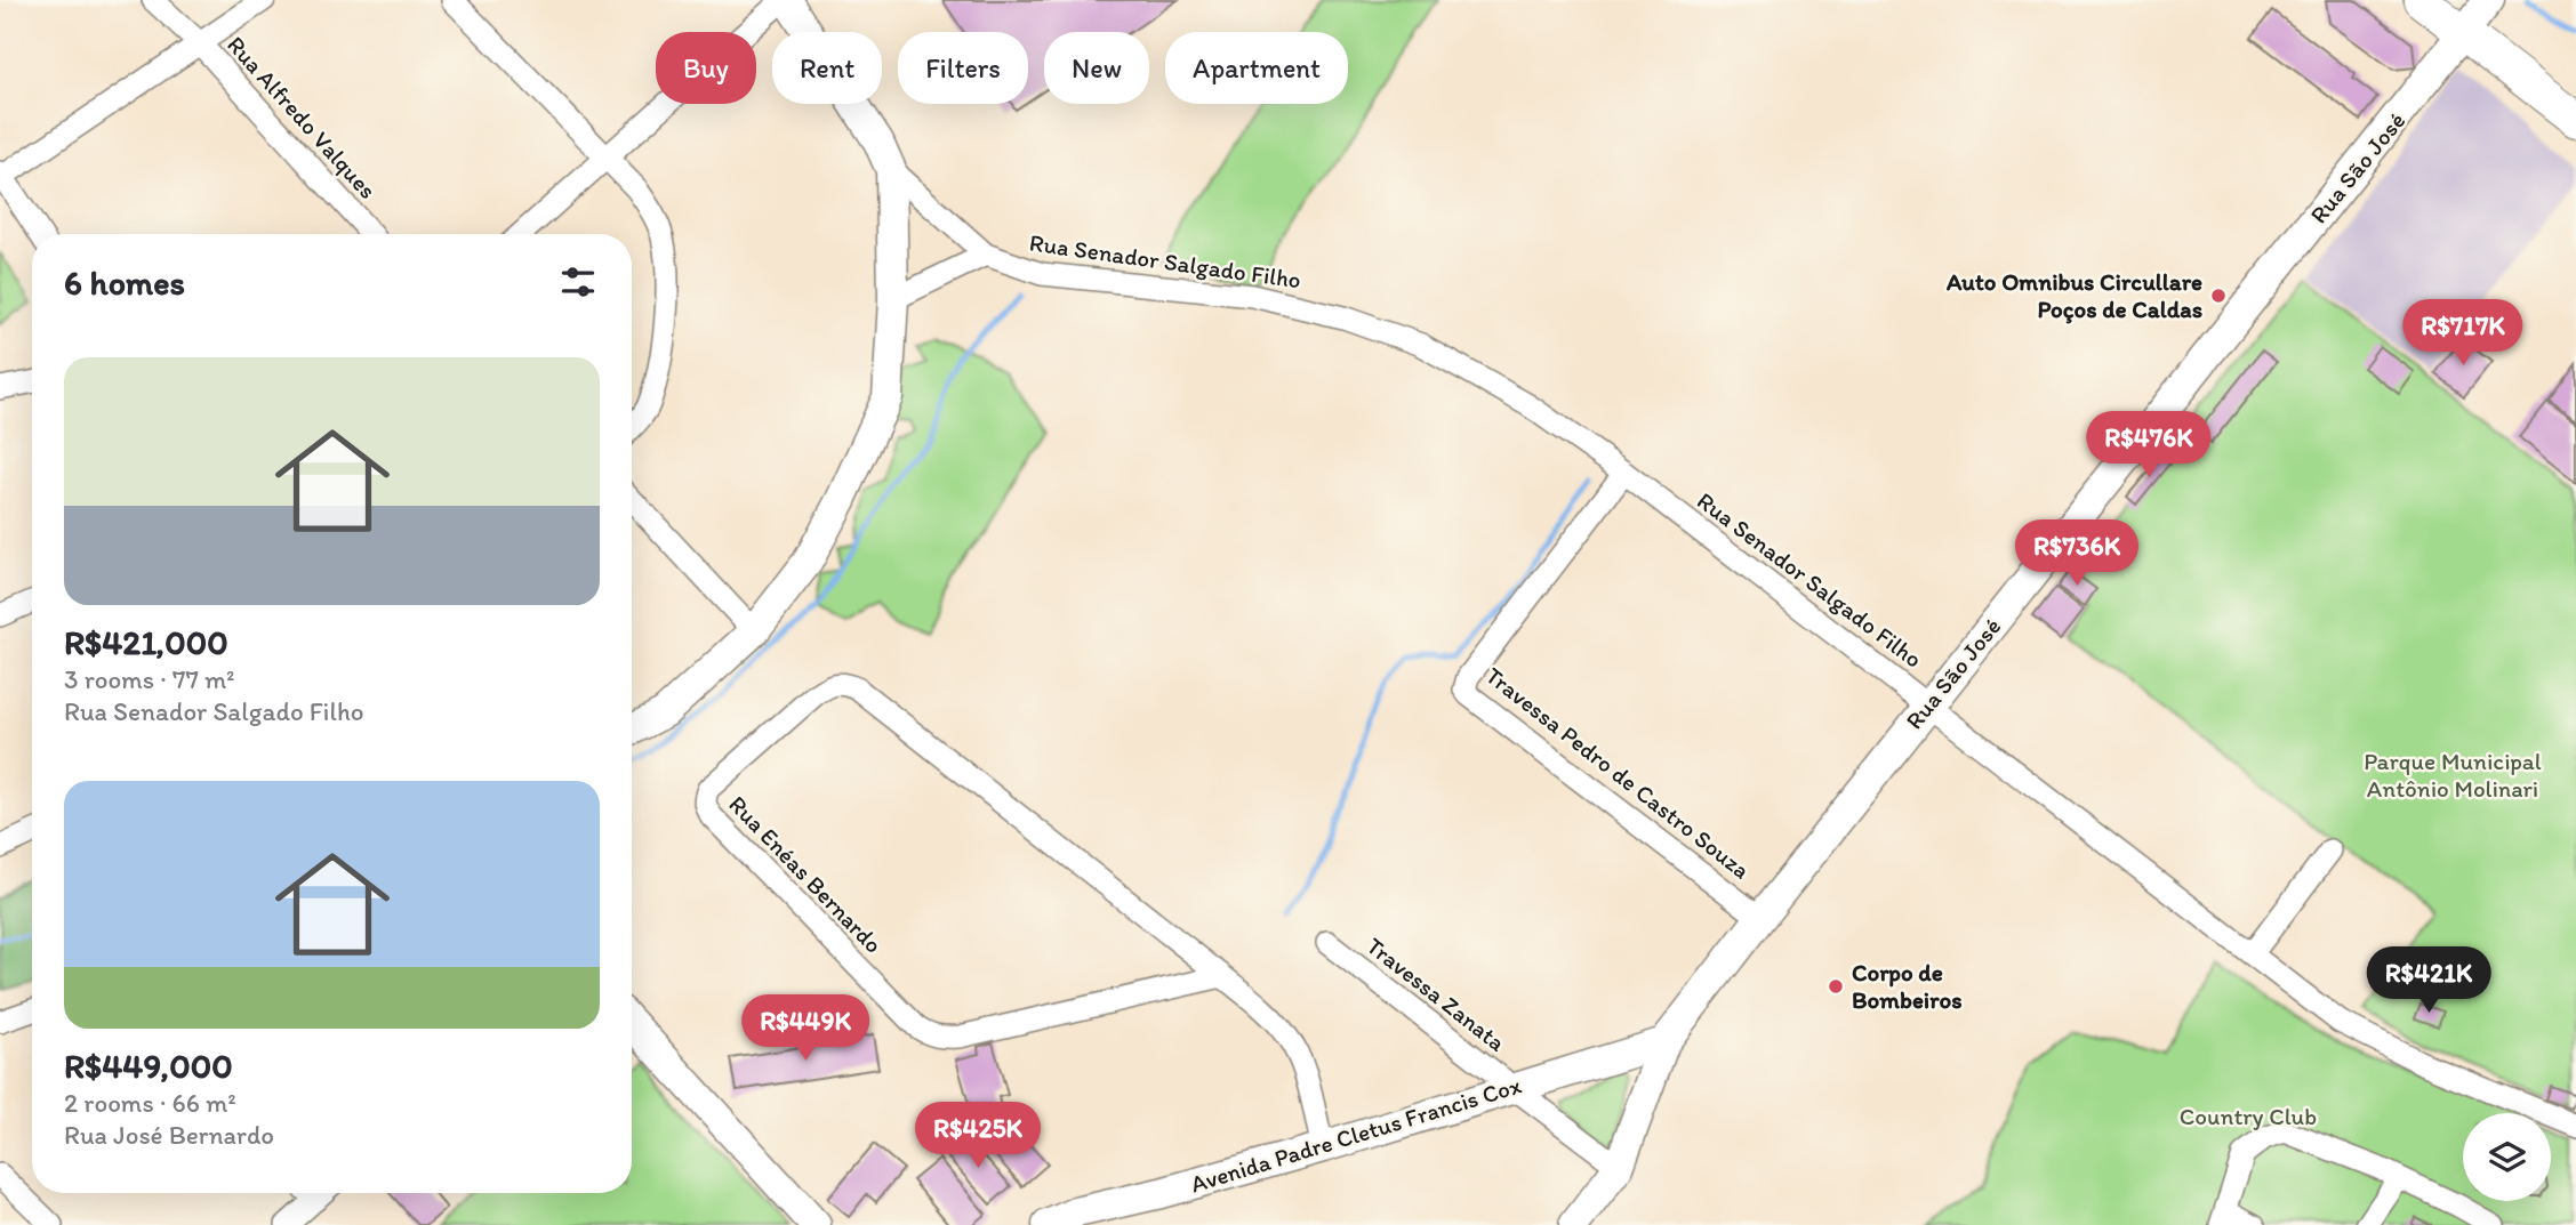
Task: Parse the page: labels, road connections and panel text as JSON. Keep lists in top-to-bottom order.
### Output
{
  "streets": {
    "street": [
      "Rua Alfredo Valques",
      "Rua São José",
      "Rua Senador Salgado Filho",
      "Travessa Pedro de Castro Souza",
      "Rua Enéas Bernardo",
      "Travessa Zanata",
      "Avenida Padre Cletus Francis Cox"
    ]
  },
  "crossings": [
    ["Rua São José", "Rua Senador Salgado Filho"],
    ["Rua São José", "Travessa Pedro de Castro Souza"],
    ["Rua São José", "Travessa Zanata"],
    ["Rua São José", "Avenida Padre Cletus Francis Cox"],
    ["Rua Senador Salgado Filho", "Travessa Pedro de Castro Souza"],
    ["Rua Enéas Bernardo", "Avenida Padre Cletus Francis Cox"],
    ["Travessa Zanata", "Avenida Padre Cletus Francis Cox"]
  ],
  "parks": ["Parque Municipal Antônio Molinari", "Country Club"],
  "places": ["Auto Omnibus Circullare Poços de Caldas", "Corpo de Bombeiros"],
  "page": {
    "chip": [
      "Buy",
      "Rent",
      "Filters",
      "New",
      "Apartment"
    ],
    "heading": "6 homes",
    "price": [
      "R$717K",
      "R$476K",
      "R$736K",
      "R$421K",
      "R$449K",
      "R$425K"
    ],
    "list": [
      {
        "name": "R$421,000",
        "note": "3 rooms · 77 m² · Rua Senador Salgado Filho"
      },
      {
        "name": "R$449,000",
        "note": "2 rooms · 66 m² · Rua José Bernardo"
      }
    ]
  }
}
